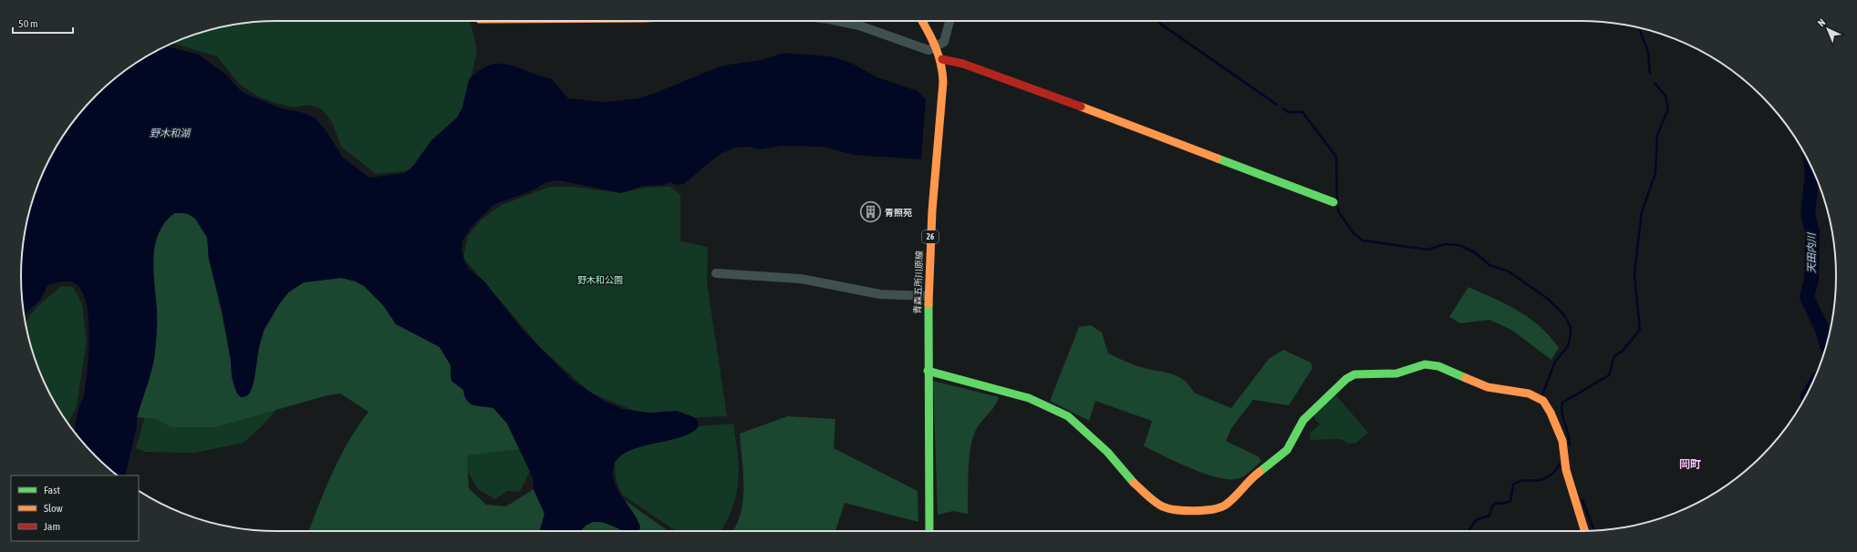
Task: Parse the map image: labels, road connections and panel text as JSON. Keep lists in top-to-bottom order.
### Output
{
  "streets": {
    "street": ["26", "青森五所川原線"]
  },
  "districts": ["岡町"],
  "water": ["野木和湖", "天田内川"],
  "parks": ["野木和公園"],
  "places": {
    "building": ["青照苑"]
  },
  "legend": ["Fast", "Slow", "Jam"],
  "scale_bar": "50 m",
  "north": "top left"
}
